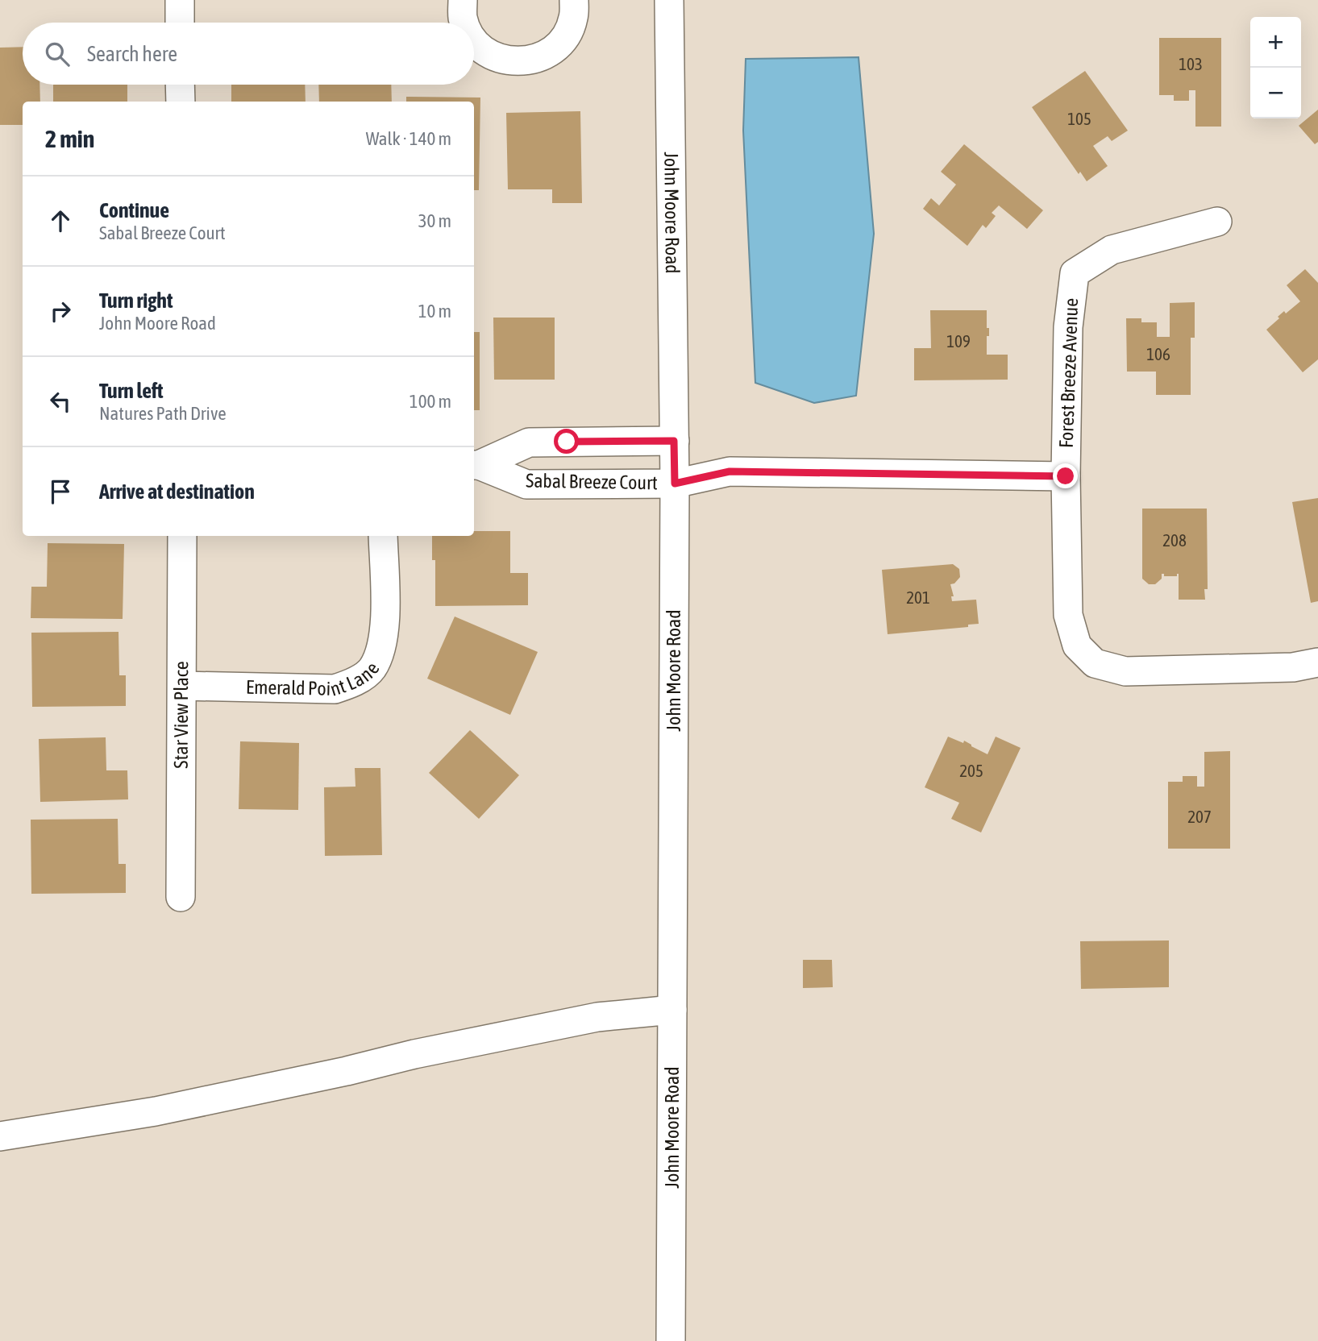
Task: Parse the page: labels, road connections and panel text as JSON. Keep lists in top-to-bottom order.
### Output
{
  "streets": {
    "street": [
      "John Moore Road",
      "Forest Breeze Avenue",
      "Sabal Breeze Court",
      "Emerald Point Lane",
      "Star View Place"
    ]
  },
  "crossings": [
    ["John Moore Road", "Sabal Breeze Court"],
    ["Forest Breeze Avenue", "Sabal Breeze Court"],
    ["Emerald Point Lane", "Star View Place"]
  ],
  "house_numbers": [
    "103",
    "105",
    "109",
    "106",
    "208",
    "201",
    "205",
    "207"
  ],
  "page": {
    "map_buttons": ["+", "−"],
    "search": "Search here",
    "heading": ["2 min", "Walk · 140 m"],
    "list": [
      ["Continue", "Sabal Breeze Court", "30 m"],
      ["Turn right", "John Moore Road", "10 m"],
      ["Turn left", "Natures Path Drive", "100 m"],
      "Arrive at destination"
    ]
  }
}
